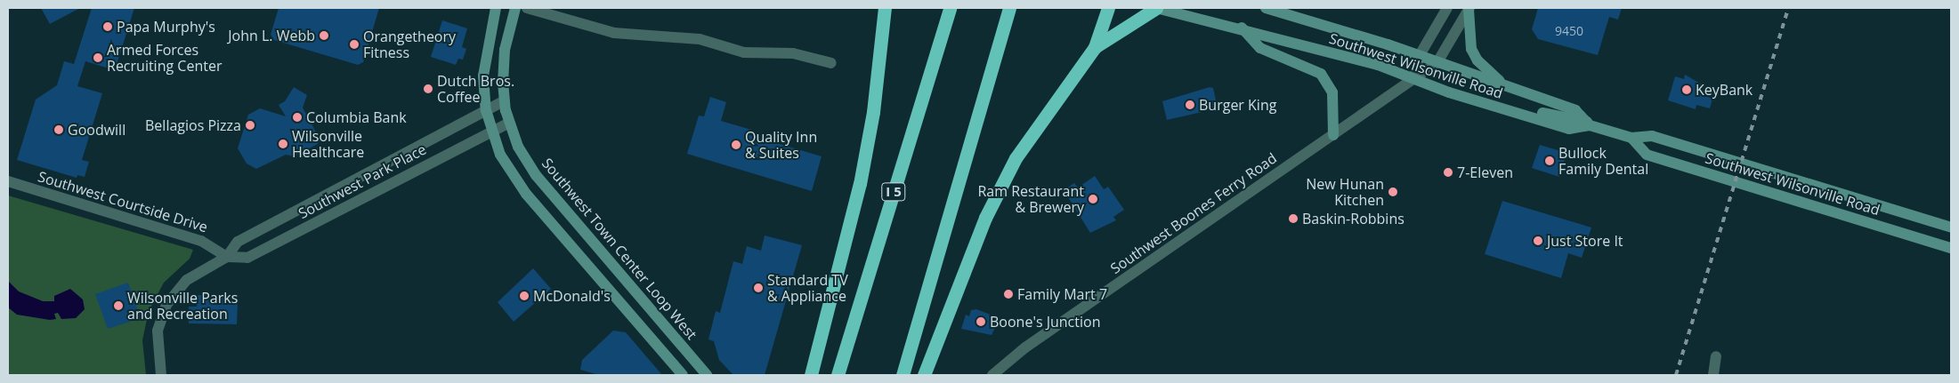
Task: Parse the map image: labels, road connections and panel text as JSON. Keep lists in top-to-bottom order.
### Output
{
  "streets": {
    "highway": ["I 5"],
    "main road": ["Southwest Wilsonville Road", "Southwest Town Center Loop West"],
    "street": ["Southwest Park Place", "Southwest Courtside Drive", "Southwest Boones Ferry Road"]
  },
  "crossings": [
    ["Southwest Wilsonville Road", "Southwest Boones Ferry Road"],
    ["Southwest Park Place", "Southwest Courtside Drive"],
    ["Southwest Park Place", "Southwest Town Center Loop West"]
  ],
  "places": [
    "Papa Murphy's",
    "John L. Webb",
    "Orangetheory Fitness",
    "Armed Forces Recruiting Center",
    "Dutch Bros. Coffee",
    "KeyBank",
    "Burger King",
    "Columbia Bank",
    "Bellagios Pizza",
    "Goodwill",
    "Wilsonville Healthcare",
    "Quality Inn & Suites",
    "Bullock Family Dental",
    "7-Eleven",
    "New Hunan Kitchen",
    "Ram Restaurant & Brewery",
    "Baskin-Robbins",
    "Just Store It",
    "Standard TV & Appliance",
    "Family Mart 7",
    "McDonald's",
    "Wilsonville Parks and Recreation",
    "Boone's Junction"
  ],
  "house_numbers": ["9450"]
}
